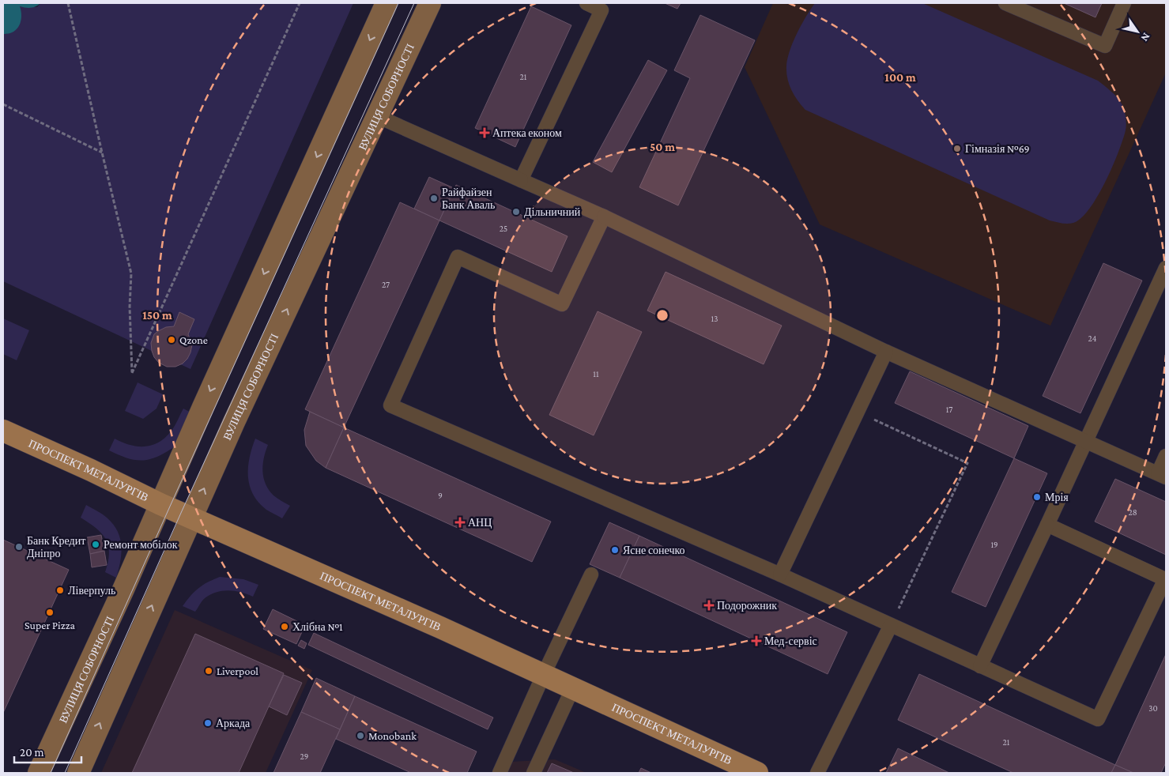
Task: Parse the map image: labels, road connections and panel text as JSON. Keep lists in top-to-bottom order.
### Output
{
  "streets": {
    "main road": ["ВУЛИЦЯ СОБОРНОСТІ", "ПРОСПЕКТ МЕТАЛУРГІВ"]
  },
  "crossings": [
    ["ВУЛИЦЯ СОБОРНОСТІ", "ПРОСПЕКТ МЕТАЛУРГІВ"]
  ],
  "places": {
    "health": [
      "Аптека економ",
      "АНЦ",
      "Подорожник",
      "Мед-сервіс"
    ],
    "other": [
      "Гімназія №69",
      "Райфайзен Банк Аваль",
      "Дільничний",
      "Qzone",
      "Мрія",
      "Ремонт мобілок",
      "Банк Кредит Дніпро",
      "Ясне сонечко",
      "Ліверпуль",
      "Super Pizza",
      "Хлібна №1",
      "Liverpool",
      "Аркада",
      "Monobank"
    ]
  },
  "house_numbers": [
    "21",
    "25",
    "27",
    "13",
    "24",
    "11",
    "17",
    "9",
    "28",
    "19",
    "30",
    "21",
    "29"
  ],
  "scale_bar": "20 m",
  "north": "bottom right",
  "rings": ["100 m", "50 m", "150 m"]
}
